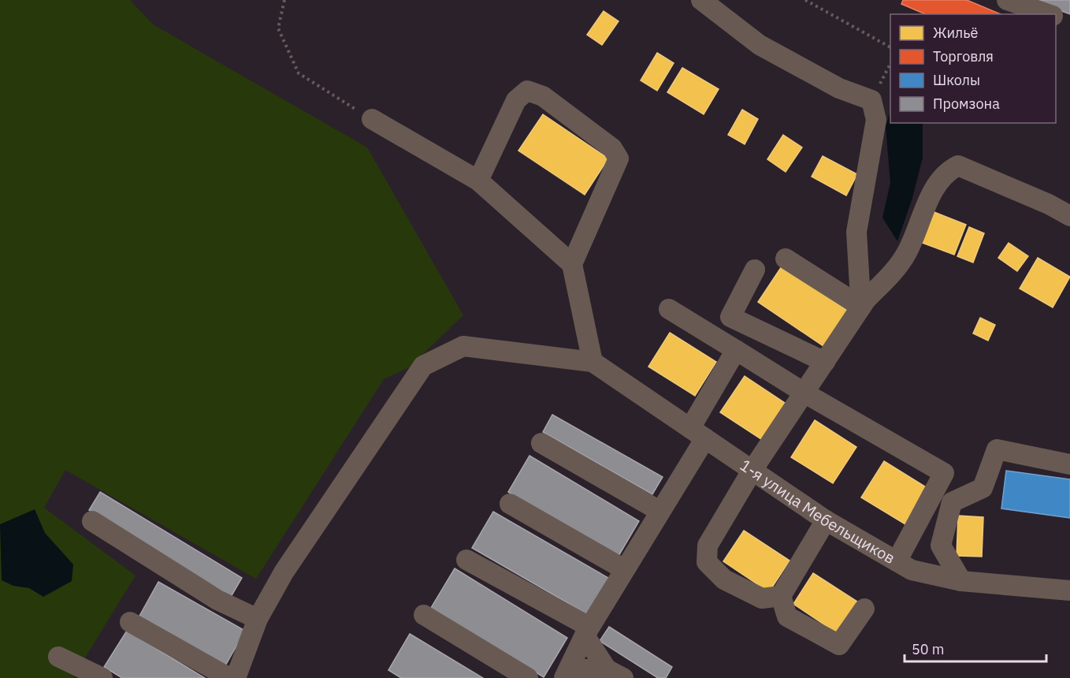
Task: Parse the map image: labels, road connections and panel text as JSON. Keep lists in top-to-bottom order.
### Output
{
  "streets": {
    "street": ["1-я улица Мебельщиков"]
  },
  "legend": [
    "Жильё",
    "Торговля",
    "Школы",
    "Промзона"
  ],
  "scale_bar": "50 m"
}
